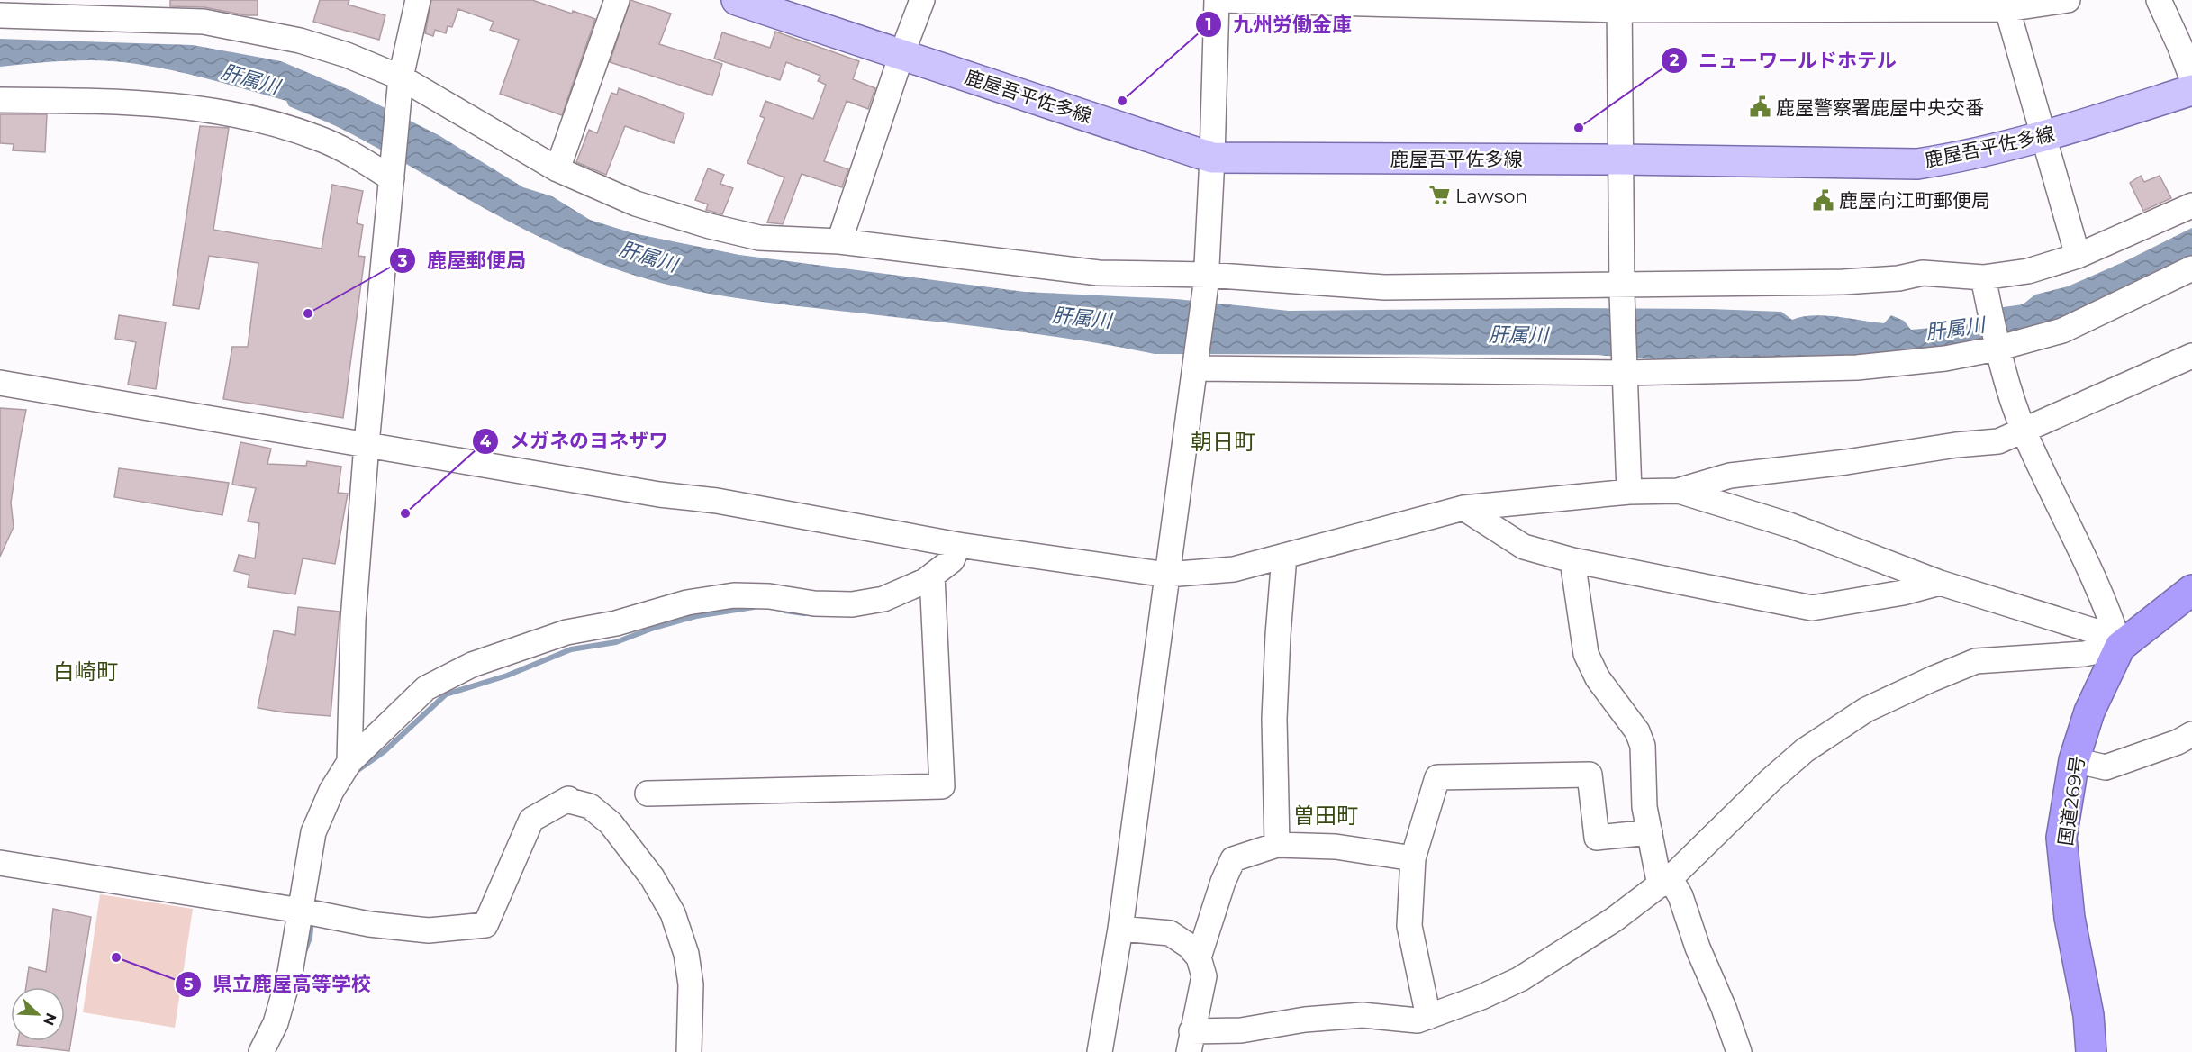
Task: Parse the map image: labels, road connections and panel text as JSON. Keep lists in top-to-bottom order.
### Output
{
  "streets": {
    "highway": ["国道269号"],
    "main road": ["鹿屋吾平佐多線"]
  },
  "districts": ["朝日町", "白崎町", "曽田町"],
  "water": ["肝属川"],
  "places": {
    "other": [
      "九州労働金庫",
      "ニューワールドホテル",
      "鹿屋郵便局",
      "メガネのヨネザワ",
      "県立鹿屋高等学校"
    ],
    "public building": ["鹿屋警察署鹿屋中央交番", "鹿屋向江町郵便局"],
    "supermarket": ["Lawson"]
  },
  "north": "bottom right"
}
